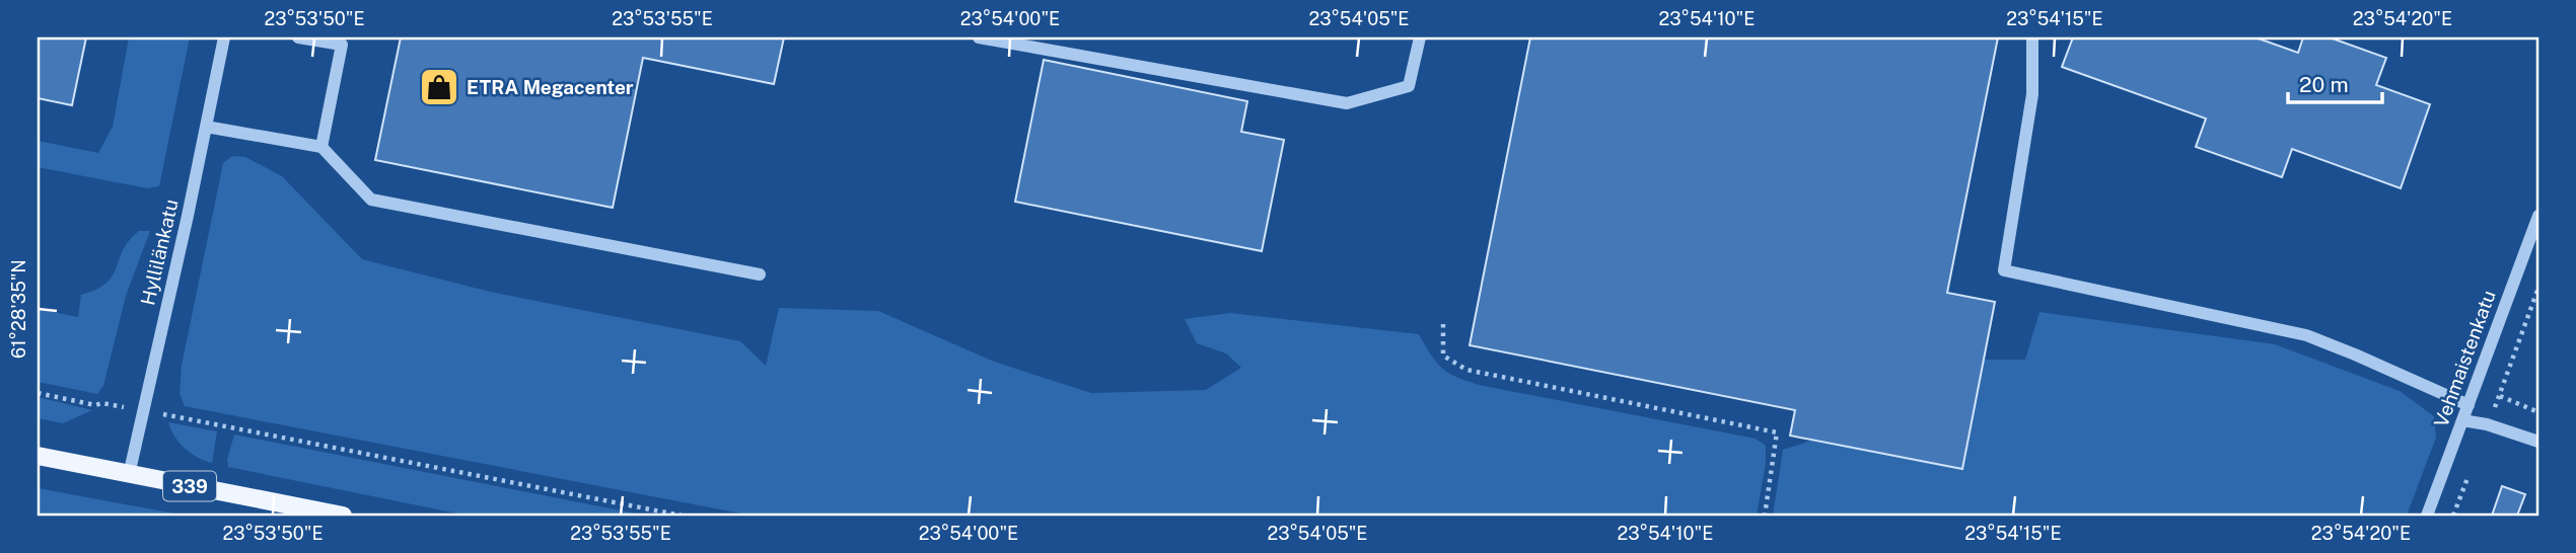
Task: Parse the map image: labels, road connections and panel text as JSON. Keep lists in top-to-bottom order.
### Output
{
  "streets": {
    "main road": ["339"],
    "street": ["Hyllilänkatu", "Vehmaistenkatu"]
  },
  "crossings": [
    ["Hyllilänkatu", "339"]
  ],
  "places": {
    "shop": ["ETRA Megacenter"]
  },
  "scale_bar": "20 m",
  "coordinates": [
    "23°53'50\"E",
    "23°53'55\"E",
    "23°54'00\"E",
    "23°54'05\"E",
    "23°54'10\"E",
    "23°54'15\"E",
    "23°54'20\"E",
    "61°28'35\"N"
  ]
}
